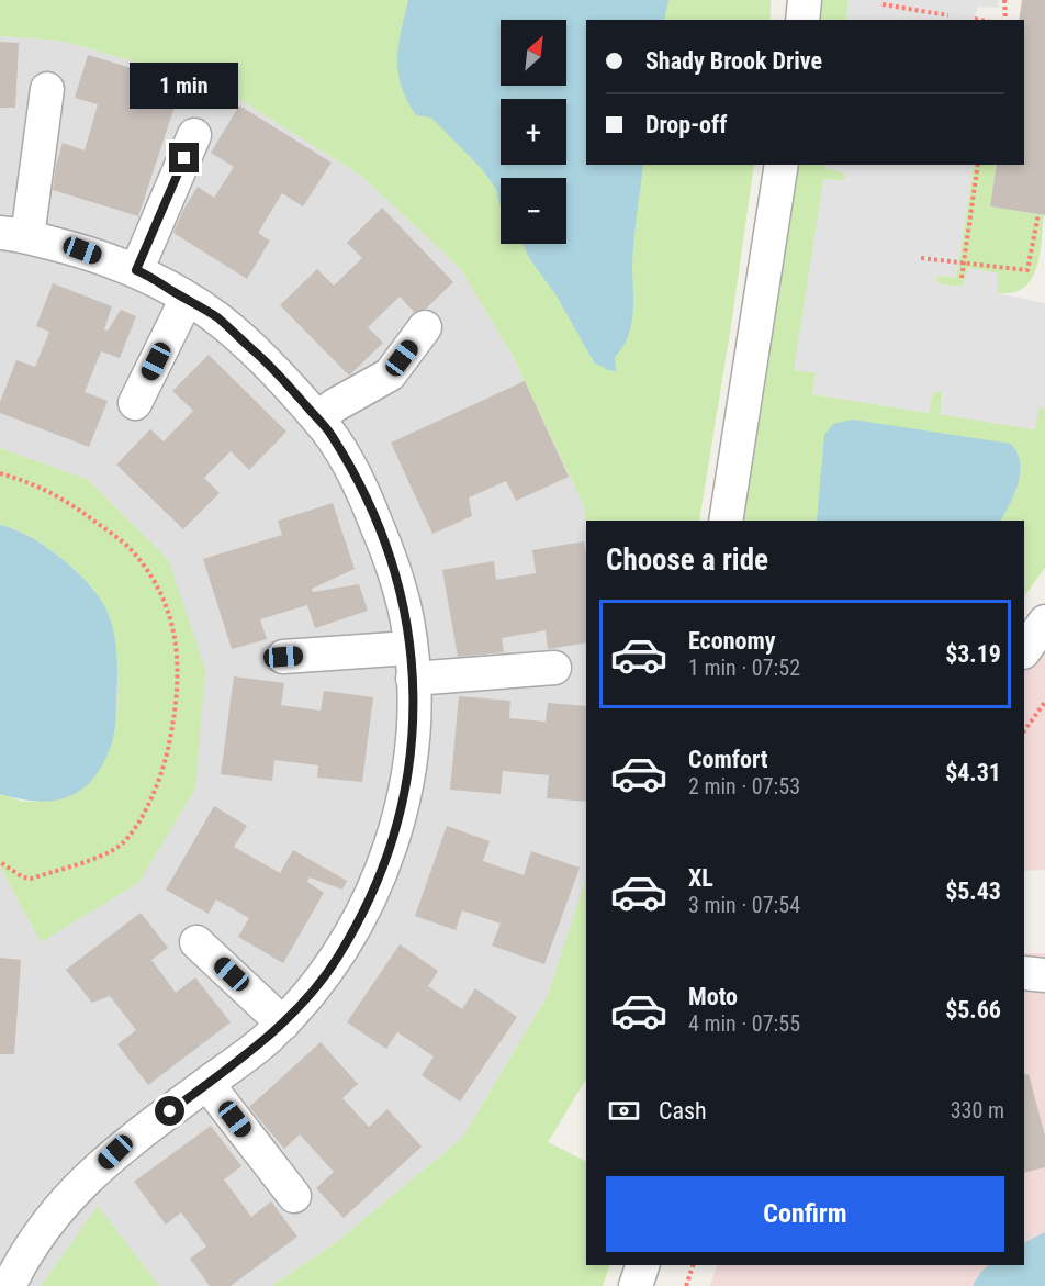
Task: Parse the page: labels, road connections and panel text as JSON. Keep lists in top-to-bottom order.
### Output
{
  "north": "top right",
  "page": {
    "map_buttons": ["+", "−"],
    "banner": ["Shady Brook Drive", "Drop-off"],
    "bubble": "1 min",
    "heading": "Choose a ride",
    "list": [
      {
        "name": "Economy",
        "note": "1 min · 07:52",
        "value": "$3.19"
      },
      {
        "name": "Comfort",
        "note": "2 min · 07:53",
        "value": "$4.31"
      },
      {
        "name": "XL",
        "note": "3 min · 07:54",
        "value": "$5.43"
      },
      {
        "name": "Moto",
        "note": "4 min · 07:55",
        "value": "$5.66"
      }
    ],
    "pay": ["Cash", "330 m"],
    "buttons": "Confirm"
  }
}
